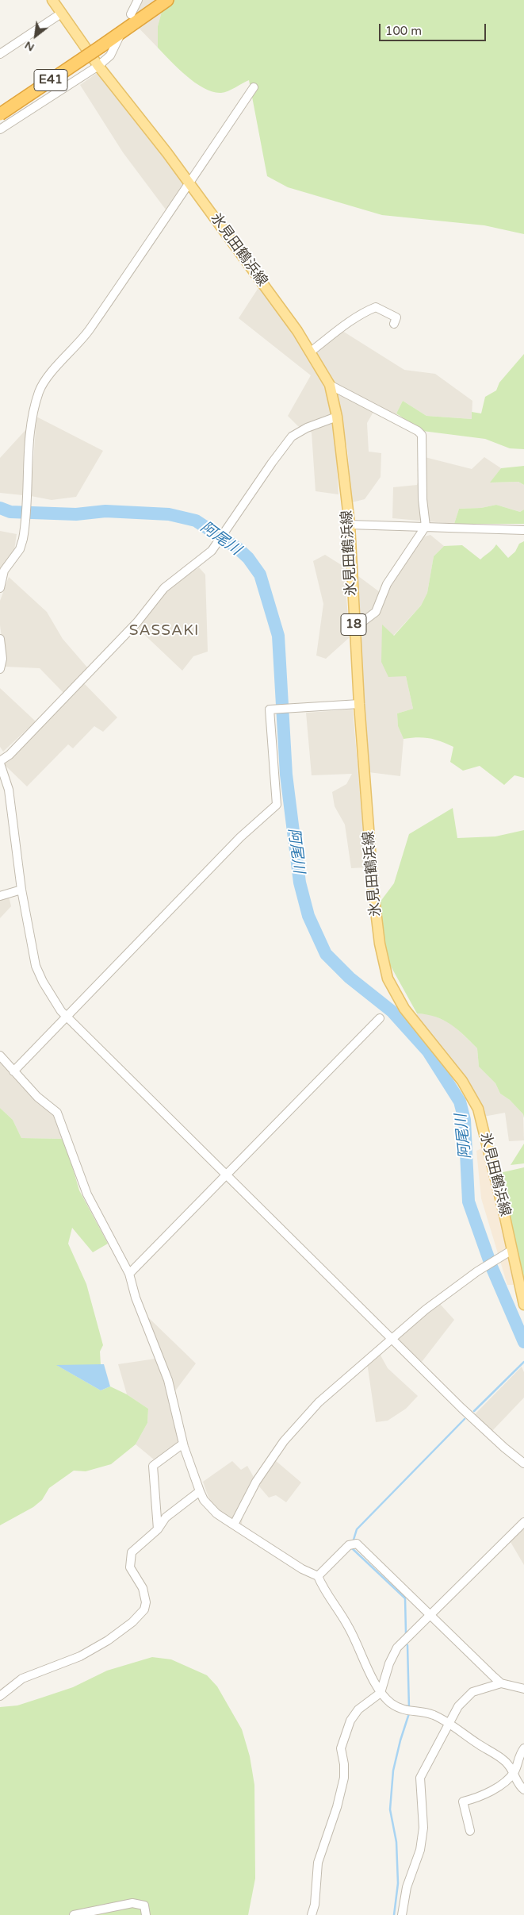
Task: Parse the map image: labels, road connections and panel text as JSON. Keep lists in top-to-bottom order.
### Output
{
  "streets": {
    "highway": ["E41"],
    "main road": ["氷見田鶴浜線", "18"]
  },
  "districts": ["SASSAKI"],
  "water": ["阿尾川"],
  "scale_bar": "100 m",
  "north": "bottom left"
}
